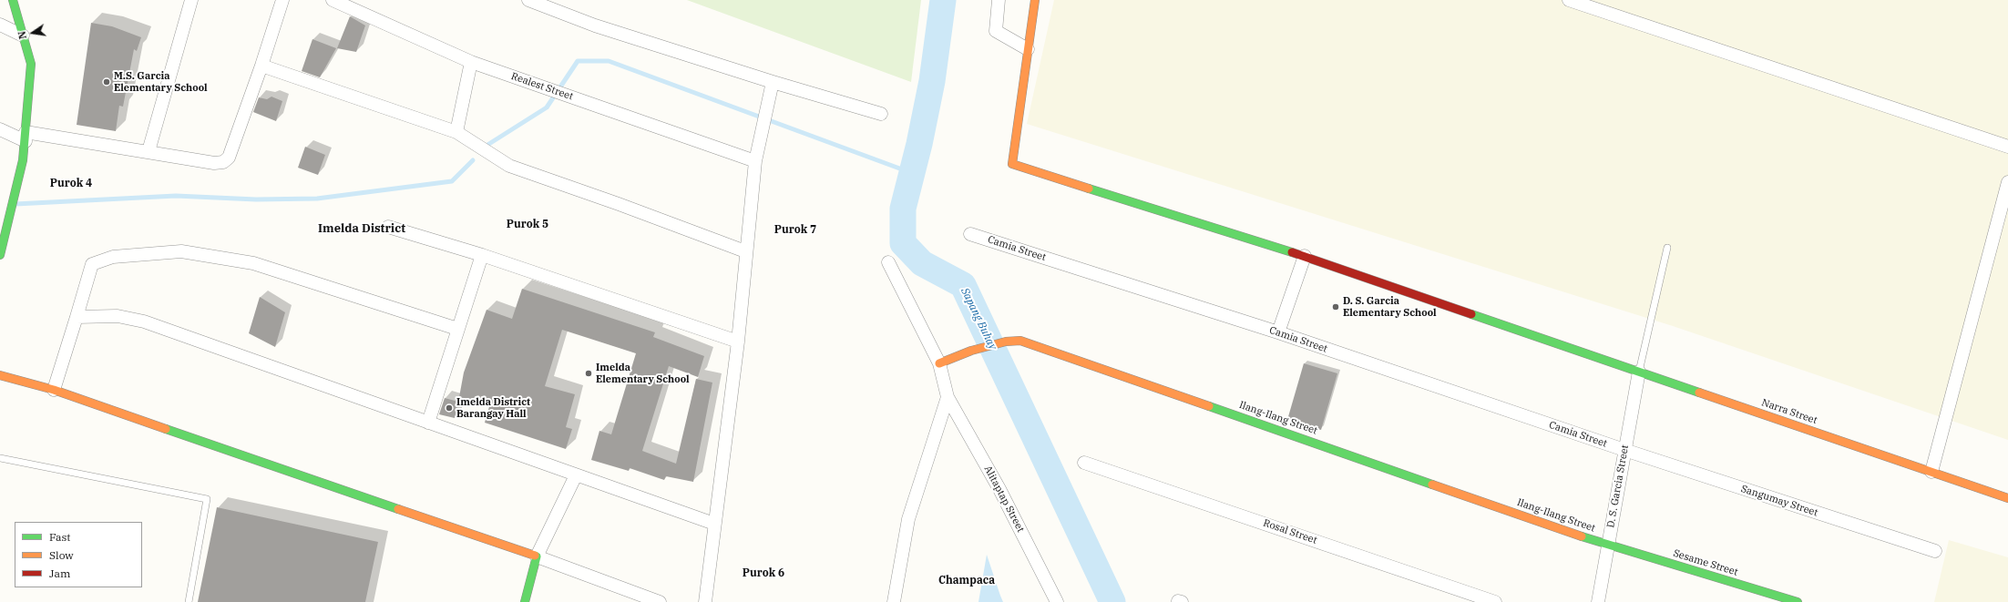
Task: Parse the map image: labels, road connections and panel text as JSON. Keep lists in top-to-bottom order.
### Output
{
  "streets": {
    "street": [
      "Realest Street",
      "Camia Street",
      "Narra Street",
      "Ilang-Ilang Street",
      "D. S. Garcia Street",
      "Alitaptap Street",
      "Sangumay Street",
      "Rosal Street",
      "Sesame Street"
    ]
  },
  "crossings": [
    ["Camia Street", "D. S. Garcia Street"],
    ["Camia Street", "Sangumay Street"],
    ["Narra Street", "D. S. Garcia Street"],
    ["Ilang-Ilang Street", "D. S. Garcia Street"],
    ["Ilang-Ilang Street", "Alitaptap Street"],
    ["Ilang-Ilang Street", "Sesame Street"],
    ["D. S. Garcia Street", "Sangumay Street"],
    ["D. S. Garcia Street", "Sesame Street"]
  ],
  "districts": [
    "Purok 4",
    "Purok 5",
    "Imelda District",
    "Purok 7",
    "Purok 6",
    "Champaca"
  ],
  "water": ["Sapang Buhay"],
  "places": [
    "M.S. Garcia Elementary School",
    "D. S. Garcia Elementary School",
    "Imelda Elementary School",
    "Imelda District Barangay Hall"
  ],
  "legend": ["Fast", "Slow", "Jam"],
  "north": "left"
}
